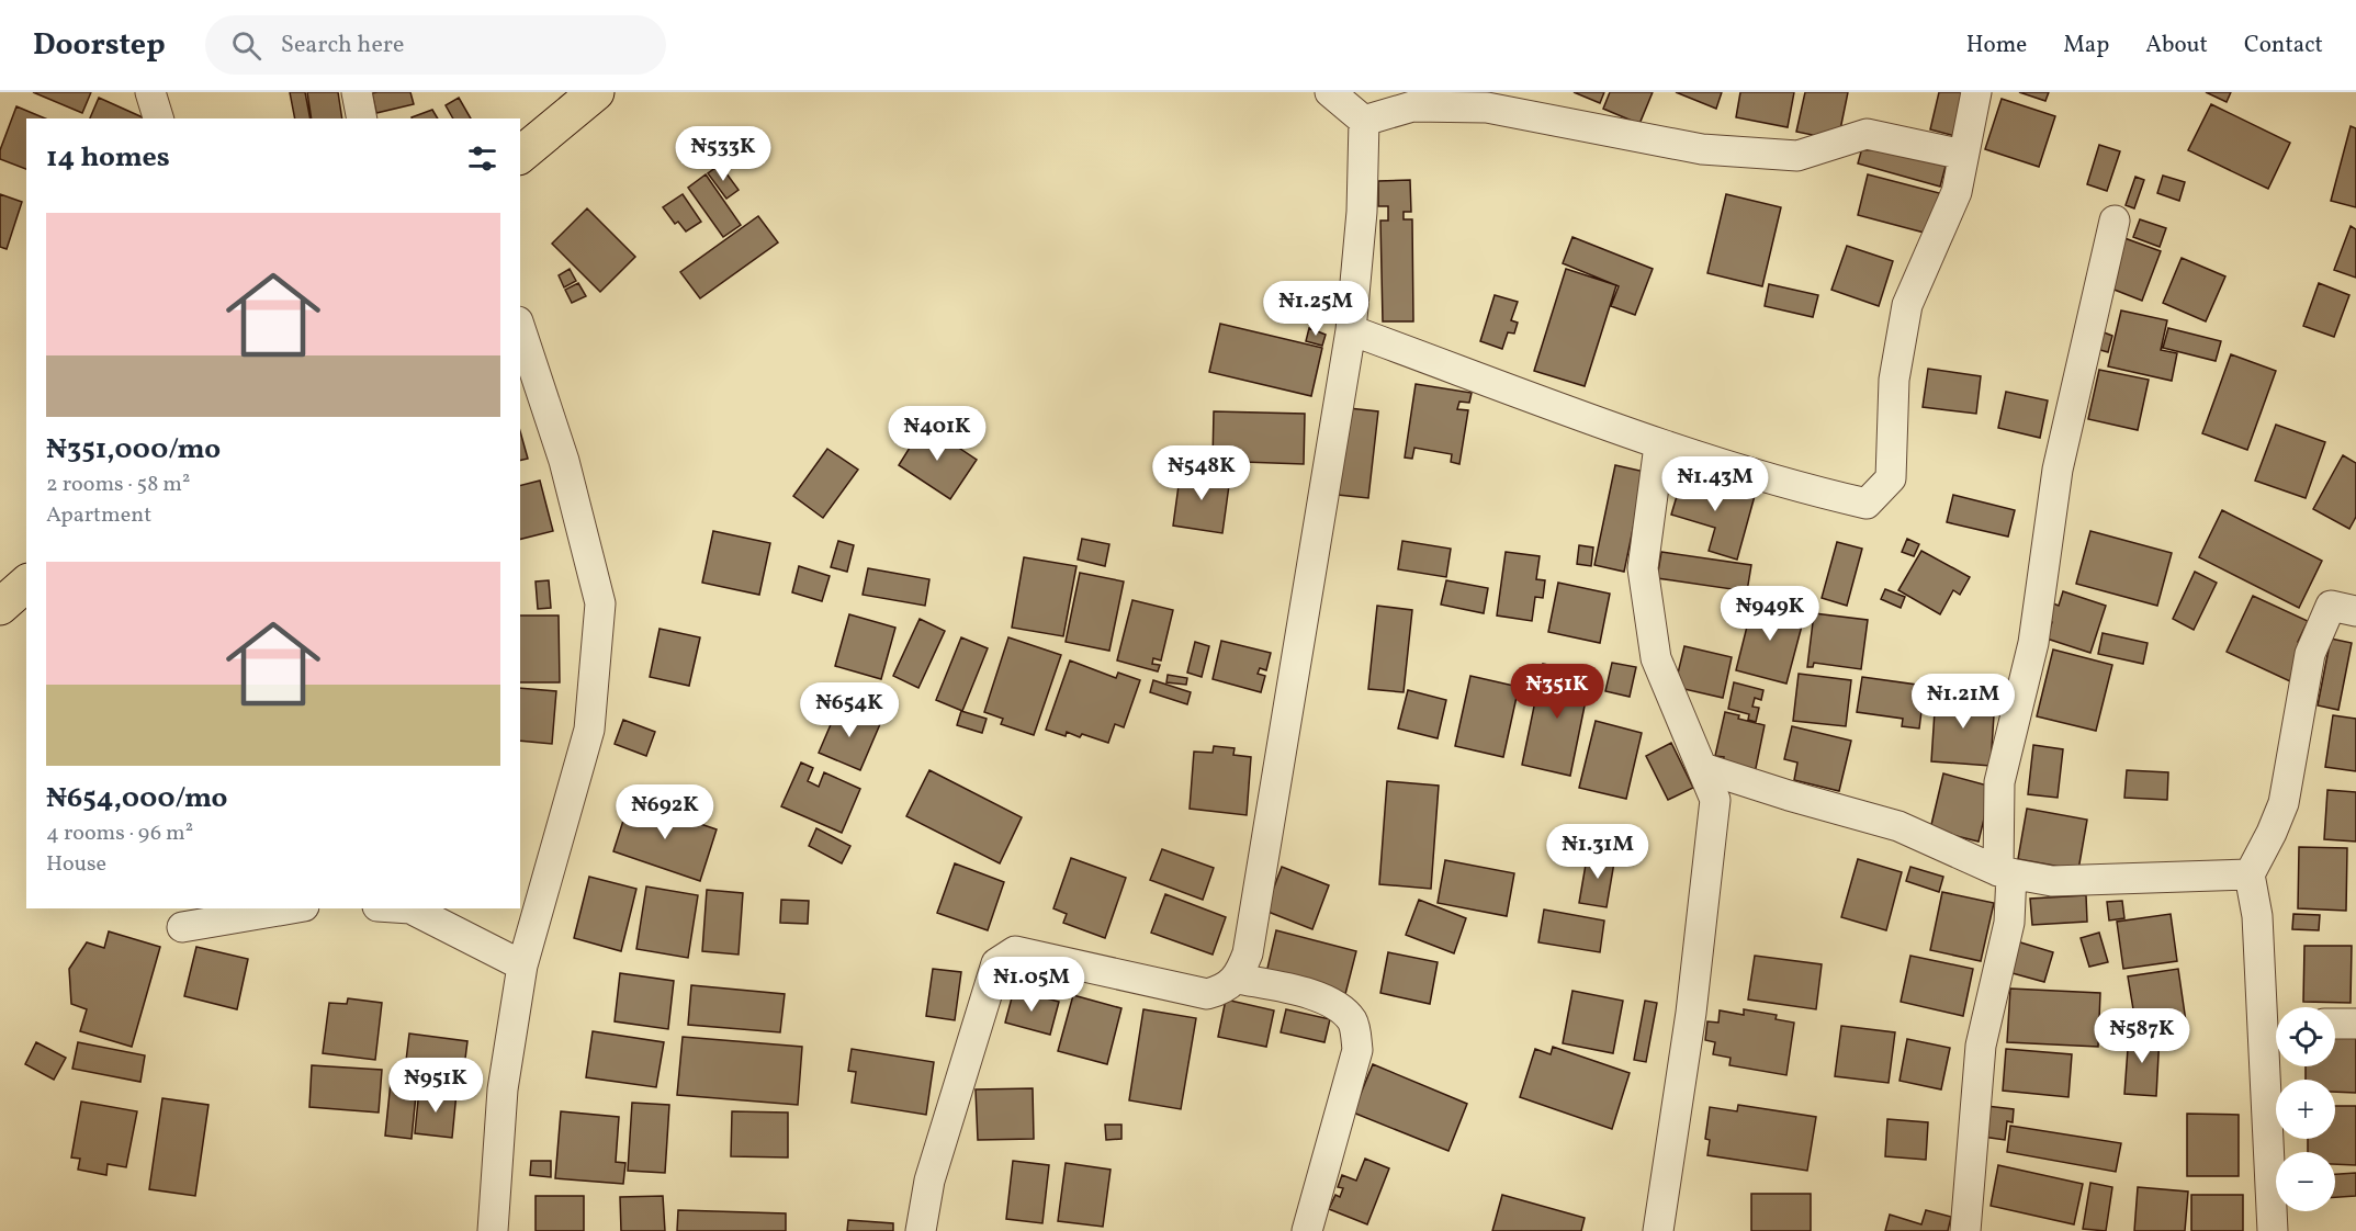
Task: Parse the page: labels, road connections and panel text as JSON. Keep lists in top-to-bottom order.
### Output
{
  "page": {
    "header": "Doorstep",
    "search": "Search here",
    "nav": [
      "Home",
      "Map",
      "About",
      "Contact"
    ],
    "heading": "14 homes",
    "price": [
      "₦533K",
      "₦1.25M",
      "₦401K",
      "₦548K",
      "₦1.43M",
      "₦949K",
      "₦351K",
      "₦1.21M",
      "₦654K",
      "₦692K",
      "₦1.31M",
      "₦1.05M",
      "₦587K",
      "₦951K"
    ],
    "list": [
      {
        "name": "₦351,000/mo",
        "note": "2 rooms · 58 m² · Apartment"
      },
      {
        "name": "₦654,000/mo",
        "note": "4 rooms · 96 m² · House"
      }
    ],
    "map_buttons": ["+", "−"]
  }
}
